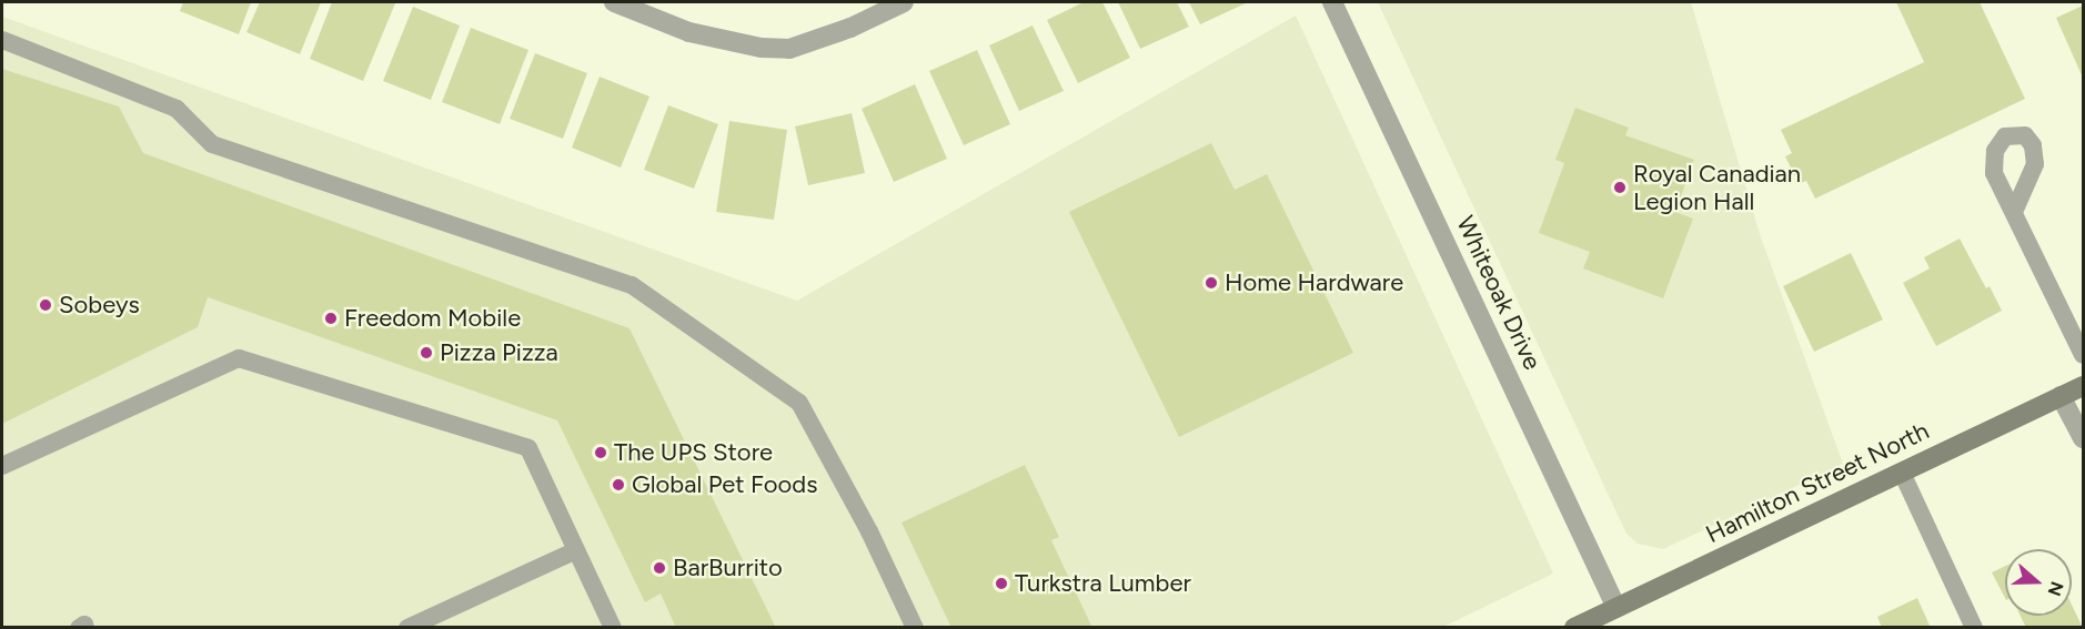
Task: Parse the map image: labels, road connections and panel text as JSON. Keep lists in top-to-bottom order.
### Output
{
  "streets": {
    "main road": ["Hamilton Street North"],
    "street": ["Whiteoak Drive"]
  },
  "crossings": [
    ["Whiteoak Drive", "Hamilton Street North"]
  ],
  "places": [
    "Royal Canadian Legion Hall",
    "Home Hardware",
    "Sobeys",
    "Freedom Mobile",
    "Pizza Pizza",
    "The UPS Store",
    "Global Pet Foods",
    "BarBurrito",
    "Turkstra Lumber"
  ],
  "north": "right"
}
